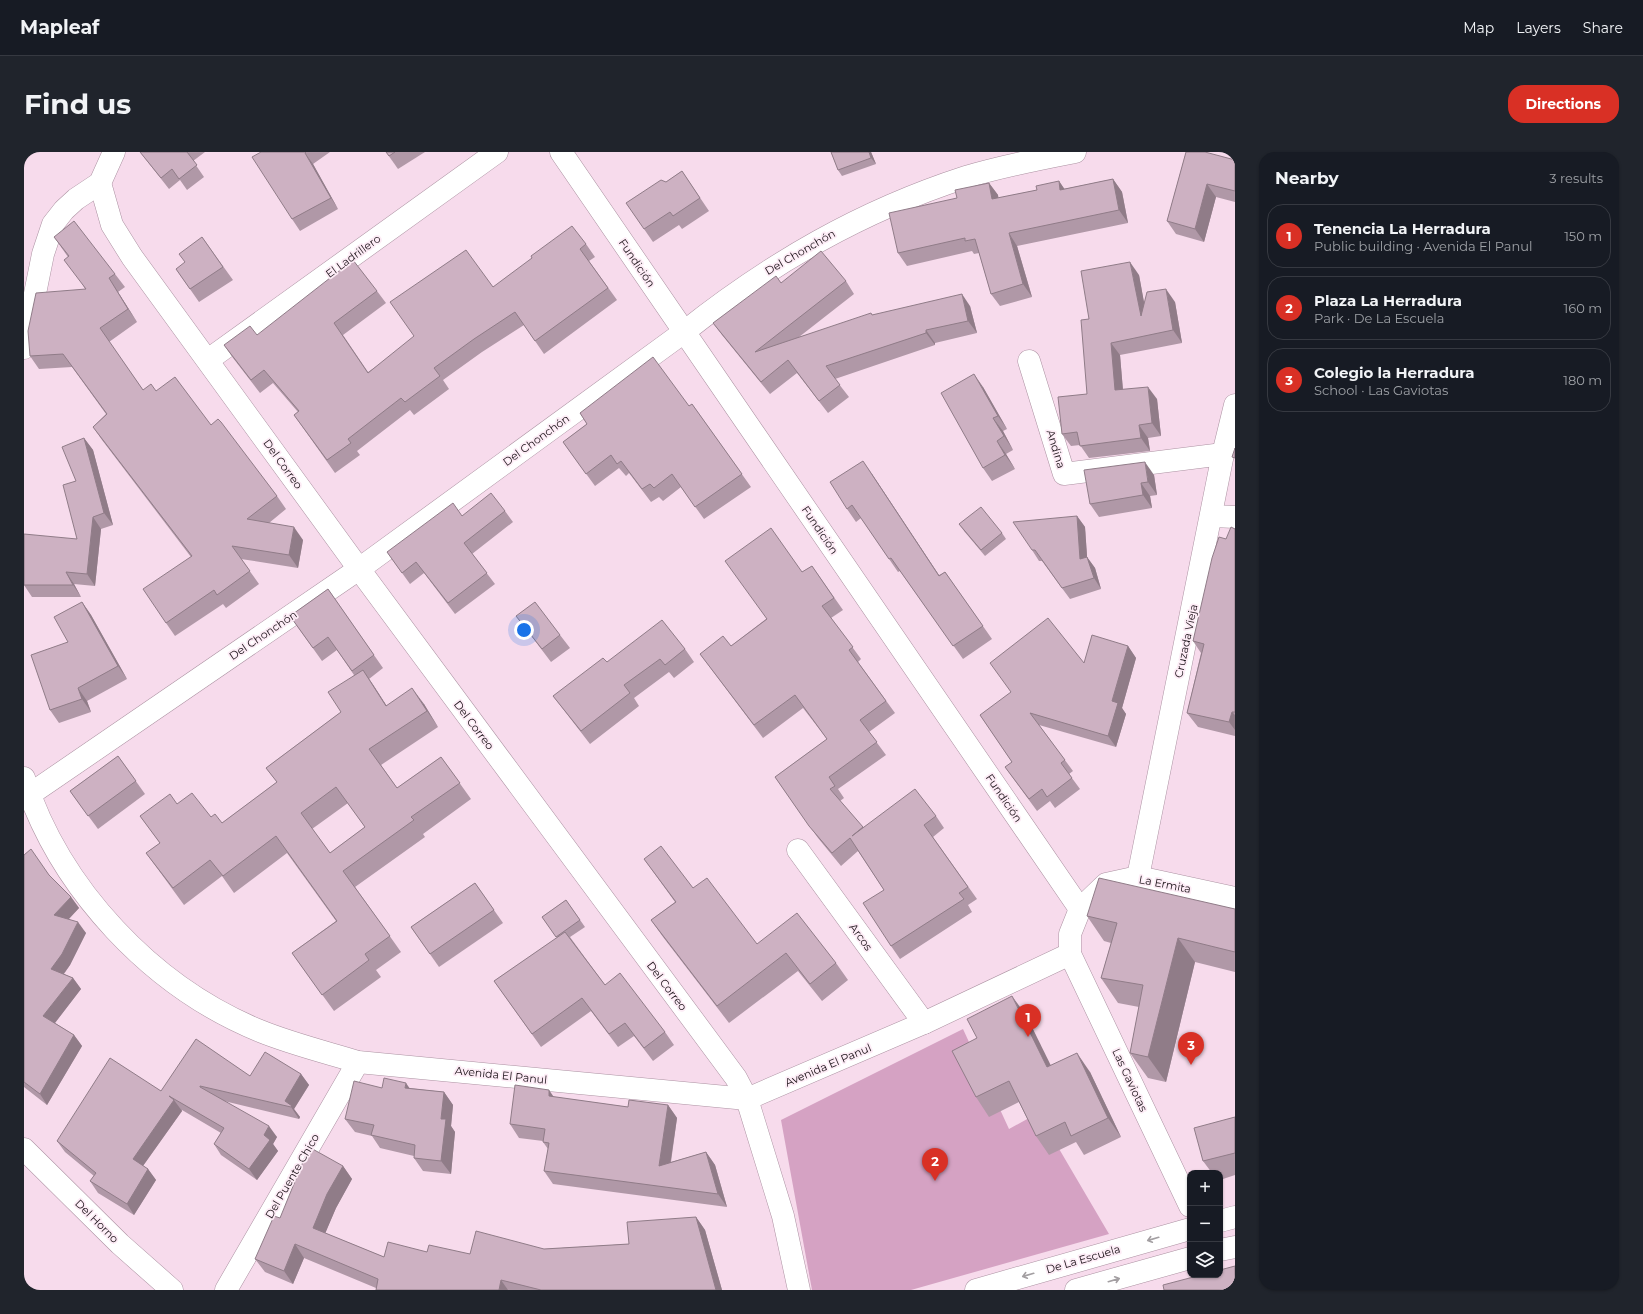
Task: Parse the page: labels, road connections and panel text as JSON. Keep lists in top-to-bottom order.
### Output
{
  "streets": {
    "street": [
      "Del Chonchón",
      "El Ladrillero",
      "Fundición",
      "Andina",
      "Del Correo",
      "Cruzada Vieja",
      "La Ermita",
      "Arcos",
      "Avenida El Panul",
      "Las Gaviotas",
      "Del Puente Chico",
      "Del Horno",
      "De La Escuela"
    ]
  },
  "crossings": [
    ["Del Chonchón", "Fundición"],
    ["Del Chonchón", "Del Correo"],
    ["Del Chonchón", "Avenida El Panul"],
    ["El Ladrillero", "Del Correo"],
    ["Fundición", "La Ermita"],
    ["Andina", "Cruzada Vieja"],
    ["Del Correo", "Avenida El Panul"],
    ["Cruzada Vieja", "La Ermita"],
    ["La Ermita", "Avenida El Panul"],
    ["La Ermita", "Las Gaviotas"],
    ["Arcos", "Avenida El Panul"],
    ["Avenida El Panul", "Las Gaviotas"],
    ["Avenida El Panul", "Del Puente Chico"]
  ],
  "page": {
    "header": "Mapleaf",
    "nav": ["Map", "Layers", "Share"],
    "buttons": "Directions",
    "title": "Find us",
    "heading": ["Nearby", "3 results"],
    "list": [
      {
        "mark": "1",
        "name": "Tenencia La Herradura",
        "note": "Public building · Avenida El Panul",
        "value": "150 m"
      },
      {
        "mark": "2",
        "name": "Plaza La Herradura",
        "note": "Park · De La Escuela",
        "value": "160 m"
      },
      {
        "mark": "3",
        "name": "Colegio la Herradura",
        "note": "School · Las Gaviotas",
        "value": "180 m"
      }
    ],
    "pins": ["1", "3", "2"],
    "map_buttons": ["+", "−"]
  }
}
